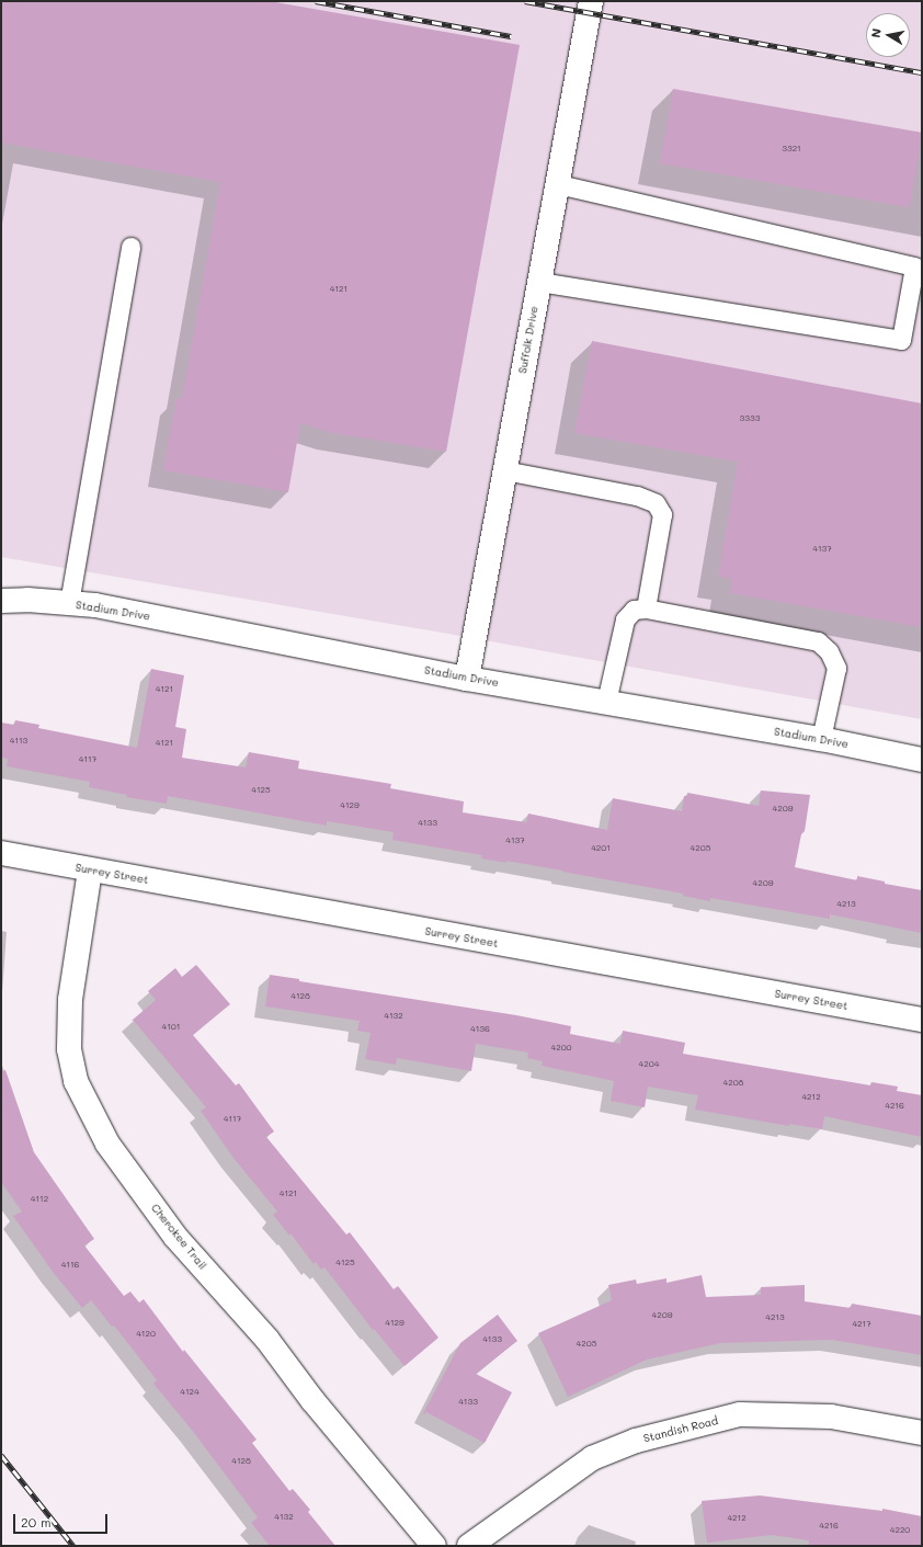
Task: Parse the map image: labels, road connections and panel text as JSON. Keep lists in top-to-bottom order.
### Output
{
  "streets": {
    "street": [
      "Suffolk Drive",
      "Stadium Drive",
      "Surrey Street",
      "Cherokee Trail",
      "Standish Road"
    ]
  },
  "crossings": [
    ["Suffolk Drive", "Stadium Drive"],
    ["Surrey Street", "Cherokee Trail"]
  ],
  "house_numbers": [
    "3321",
    "4121",
    "3333",
    "4137",
    "4121",
    "4113",
    "4121",
    "4117",
    "4125",
    "4129",
    "4209",
    "4133",
    "4137",
    "4201",
    "4205",
    "4209",
    "4213",
    "4128",
    "4132",
    "4101",
    "4136",
    "4200",
    "4204",
    "4208",
    "4212",
    "4216",
    "4117",
    "4121",
    "4112",
    "4125",
    "4116",
    "4209",
    "4213",
    "4129",
    "4217",
    "4120",
    "4133",
    "4205",
    "4124",
    "4133",
    "4128",
    "4132",
    "4212",
    "4216",
    "4220"
  ],
  "scale_bar": "20 m",
  "north": "left"
}
